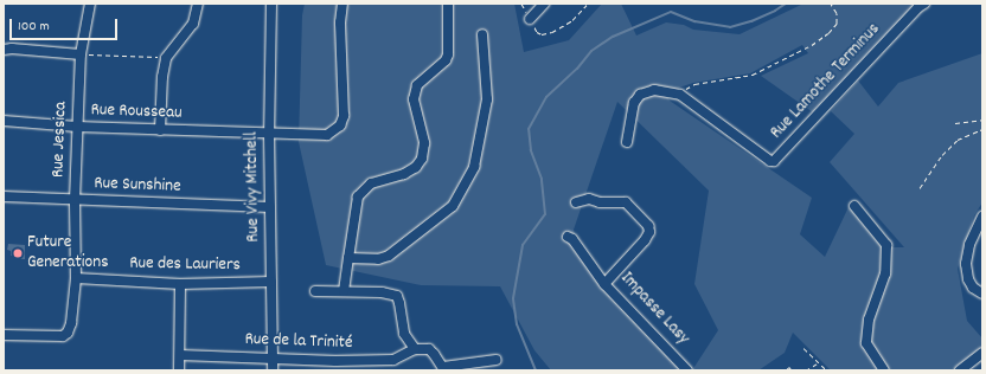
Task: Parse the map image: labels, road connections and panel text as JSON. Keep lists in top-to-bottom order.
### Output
{
  "streets": {
    "street": [
      "Rue Lamothe Terminus",
      "Rue Rousseau",
      "Rue Jessica",
      "Rue Sunshine",
      "Rue Vivy Mitchell",
      "Rue des Lauriers",
      "Impasse Lasy",
      "Rue de la Trinité"
    ]
  },
  "crossings": [
    ["Rue Rousseau", "Rue Jessica"],
    ["Rue Rousseau", "Rue Vivy Mitchell"],
    ["Rue Jessica", "Rue Sunshine"],
    ["Rue Jessica", "Rue des Lauriers"],
    ["Rue Sunshine", "Rue Vivy Mitchell"],
    ["Rue Vivy Mitchell", "Rue des Lauriers"],
    ["Rue Vivy Mitchell", "Rue de la Trinité"]
  ],
  "places": ["Future Generations"],
  "scale_bar": "100 m"
}
